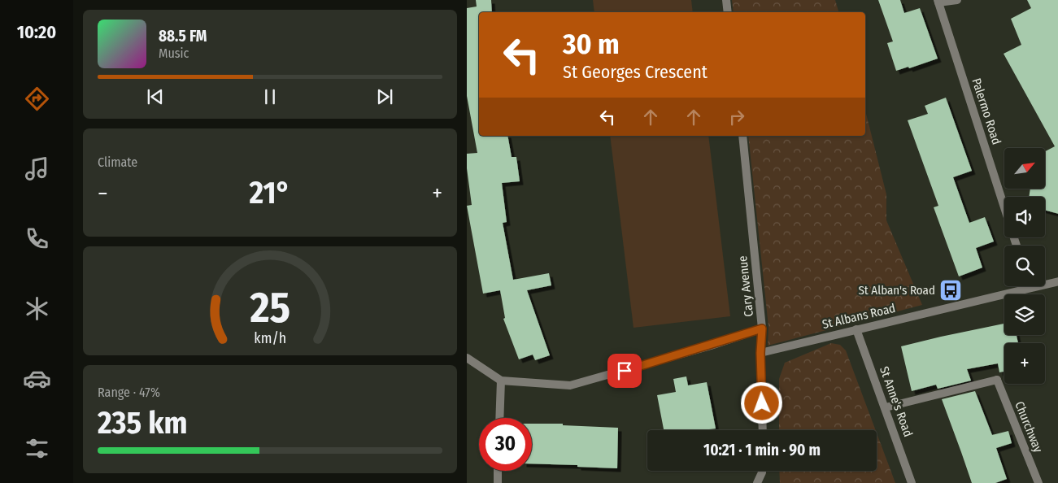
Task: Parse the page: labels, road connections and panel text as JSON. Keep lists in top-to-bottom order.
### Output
{
  "streets": {
    "street": [
      "Palermo Road",
      "Cary Avenue",
      "St Albans Road",
      "St Anne's Road",
      "Churchway"
    ]
  },
  "crossings": [
    ["Cary Avenue", "St Albans Road"],
    ["St Albans Road", "St Anne's Road"],
    ["St Anne's Road", "Churchway"]
  ],
  "places": {
    "bus stop": ["St Alban's Road"]
  },
  "north": "top right",
  "page": {
    "tabs": "10:20",
    "turn": ["30 m", "St Georges Crescent"],
    "song": ["88.5 FM", "Music"],
    "tile": [
      "Climate",
      ["Range · 47%", "235 km"]
    ],
    "map_buttons": "+",
    "heat": ["−", "21°", "+"],
    "limit": "30",
    "trip": "10:21 · 1 min · 90 m",
    "gauge": ["25", "km/h"]
  }
}
